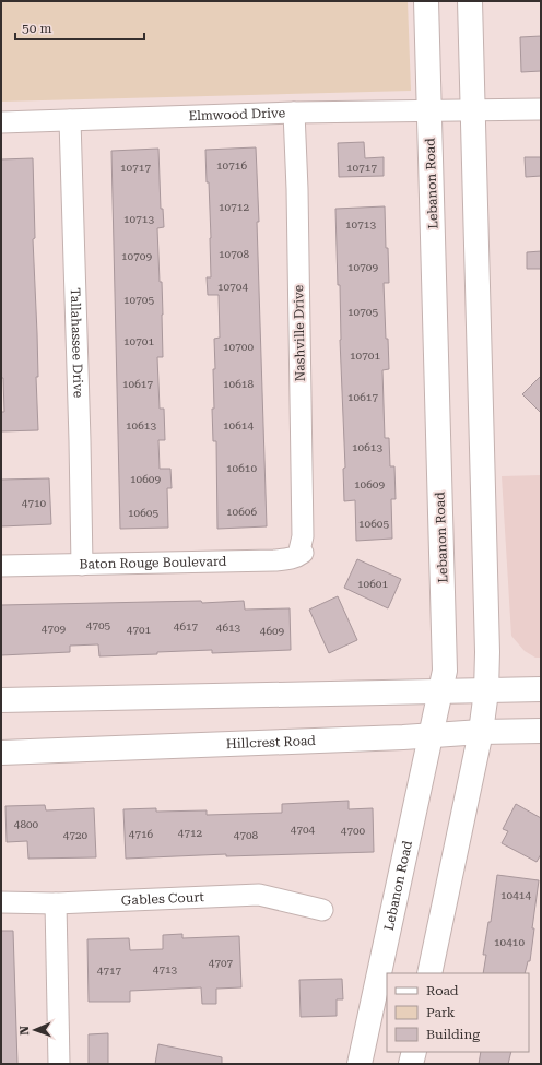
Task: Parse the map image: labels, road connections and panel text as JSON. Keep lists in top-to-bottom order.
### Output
{
  "streets": {
    "main road": ["Lebanon Road", "Hillcrest Road"],
    "street": [
      "Elmwood Drive",
      "Nashville Drive",
      "Tallahassee Drive",
      "Baton Rouge Boulevard",
      "Gables Court"
    ]
  },
  "crossings": [
    ["Elmwood Drive", "Lebanon Road"],
    ["Elmwood Drive", "Nashville Drive"],
    ["Elmwood Drive", "Tallahassee Drive"],
    ["Lebanon Road", "Hillcrest Road"],
    ["Nashville Drive", "Baton Rouge Boulevard"],
    ["Tallahassee Drive", "Baton Rouge Boulevard"]
  ],
  "house_numbers": [
    "10716",
    "10717",
    "10717",
    "10712",
    "10713",
    "10713",
    "10708",
    "10709",
    "10709",
    "10704",
    "10705",
    "10705",
    "10701",
    "10700",
    "10701",
    "10617",
    "10618",
    "10617",
    "10613",
    "10614",
    "10613",
    "10610",
    "10609",
    "10609",
    "4710",
    "10606",
    "10605",
    "10605",
    "10601",
    "4705",
    "4617",
    "4613",
    "4709",
    "4701",
    "4609",
    "4800",
    "4704",
    "4700",
    "4712",
    "4716",
    "4720",
    "4708",
    "10414",
    "10410",
    "4707",
    "4713",
    "4717"
  ],
  "legend": ["Road", "Park", "Building"],
  "scale_bar": "50 m",
  "north": "left"
}
